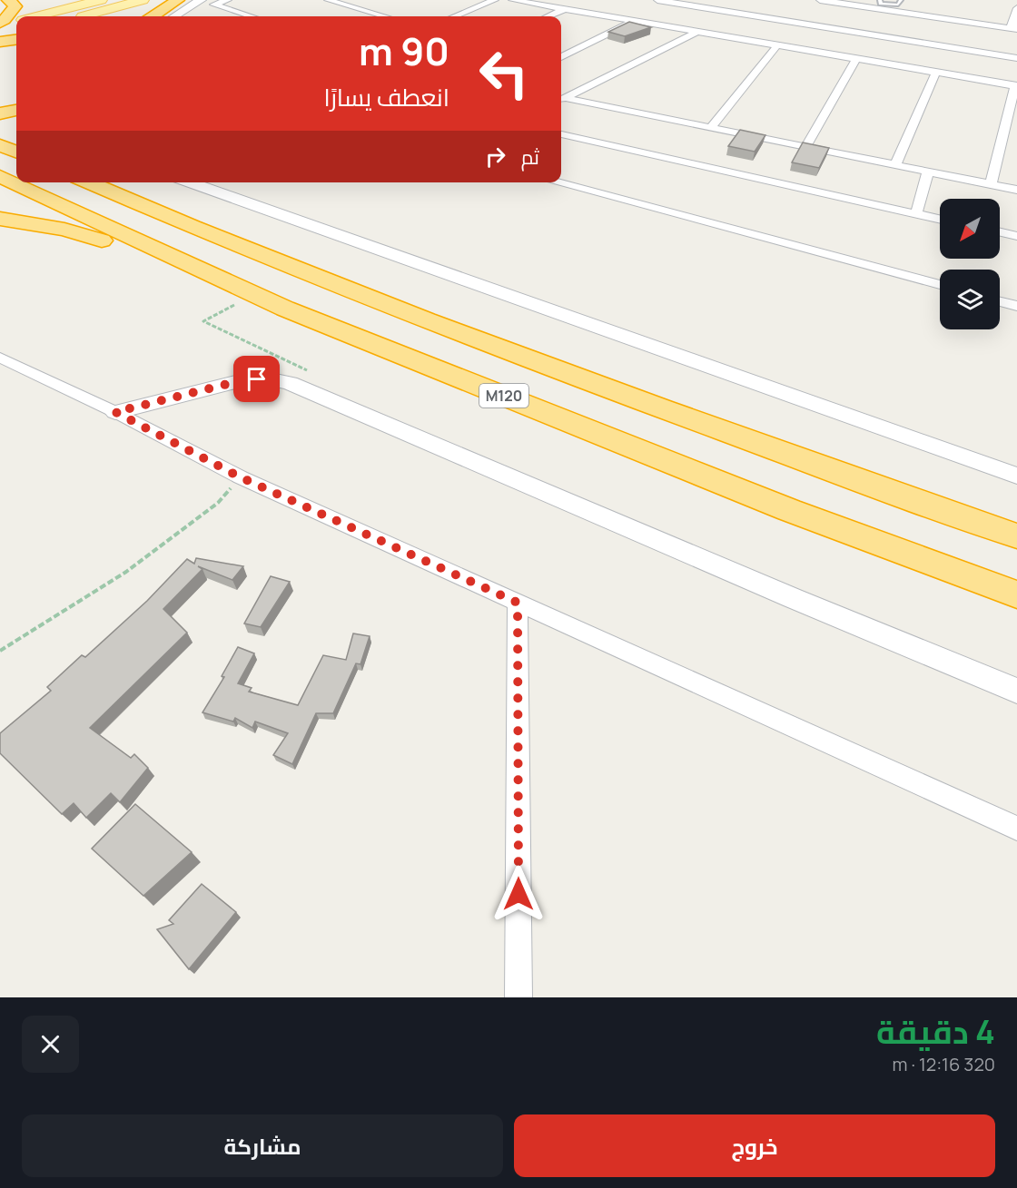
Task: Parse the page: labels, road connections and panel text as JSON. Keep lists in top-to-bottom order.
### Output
{
  "streets": {
    "highway": ["M120"]
  },
  "north": "bottom left",
  "page": {
    "turn": ["90 m", "انعطف يسارًا"],
    "then": "ثم",
    "heading": ["4 دقيقة", "320 m · 12:16"],
    "buttons": ["خروج", "مشاركة"]
  }
}
